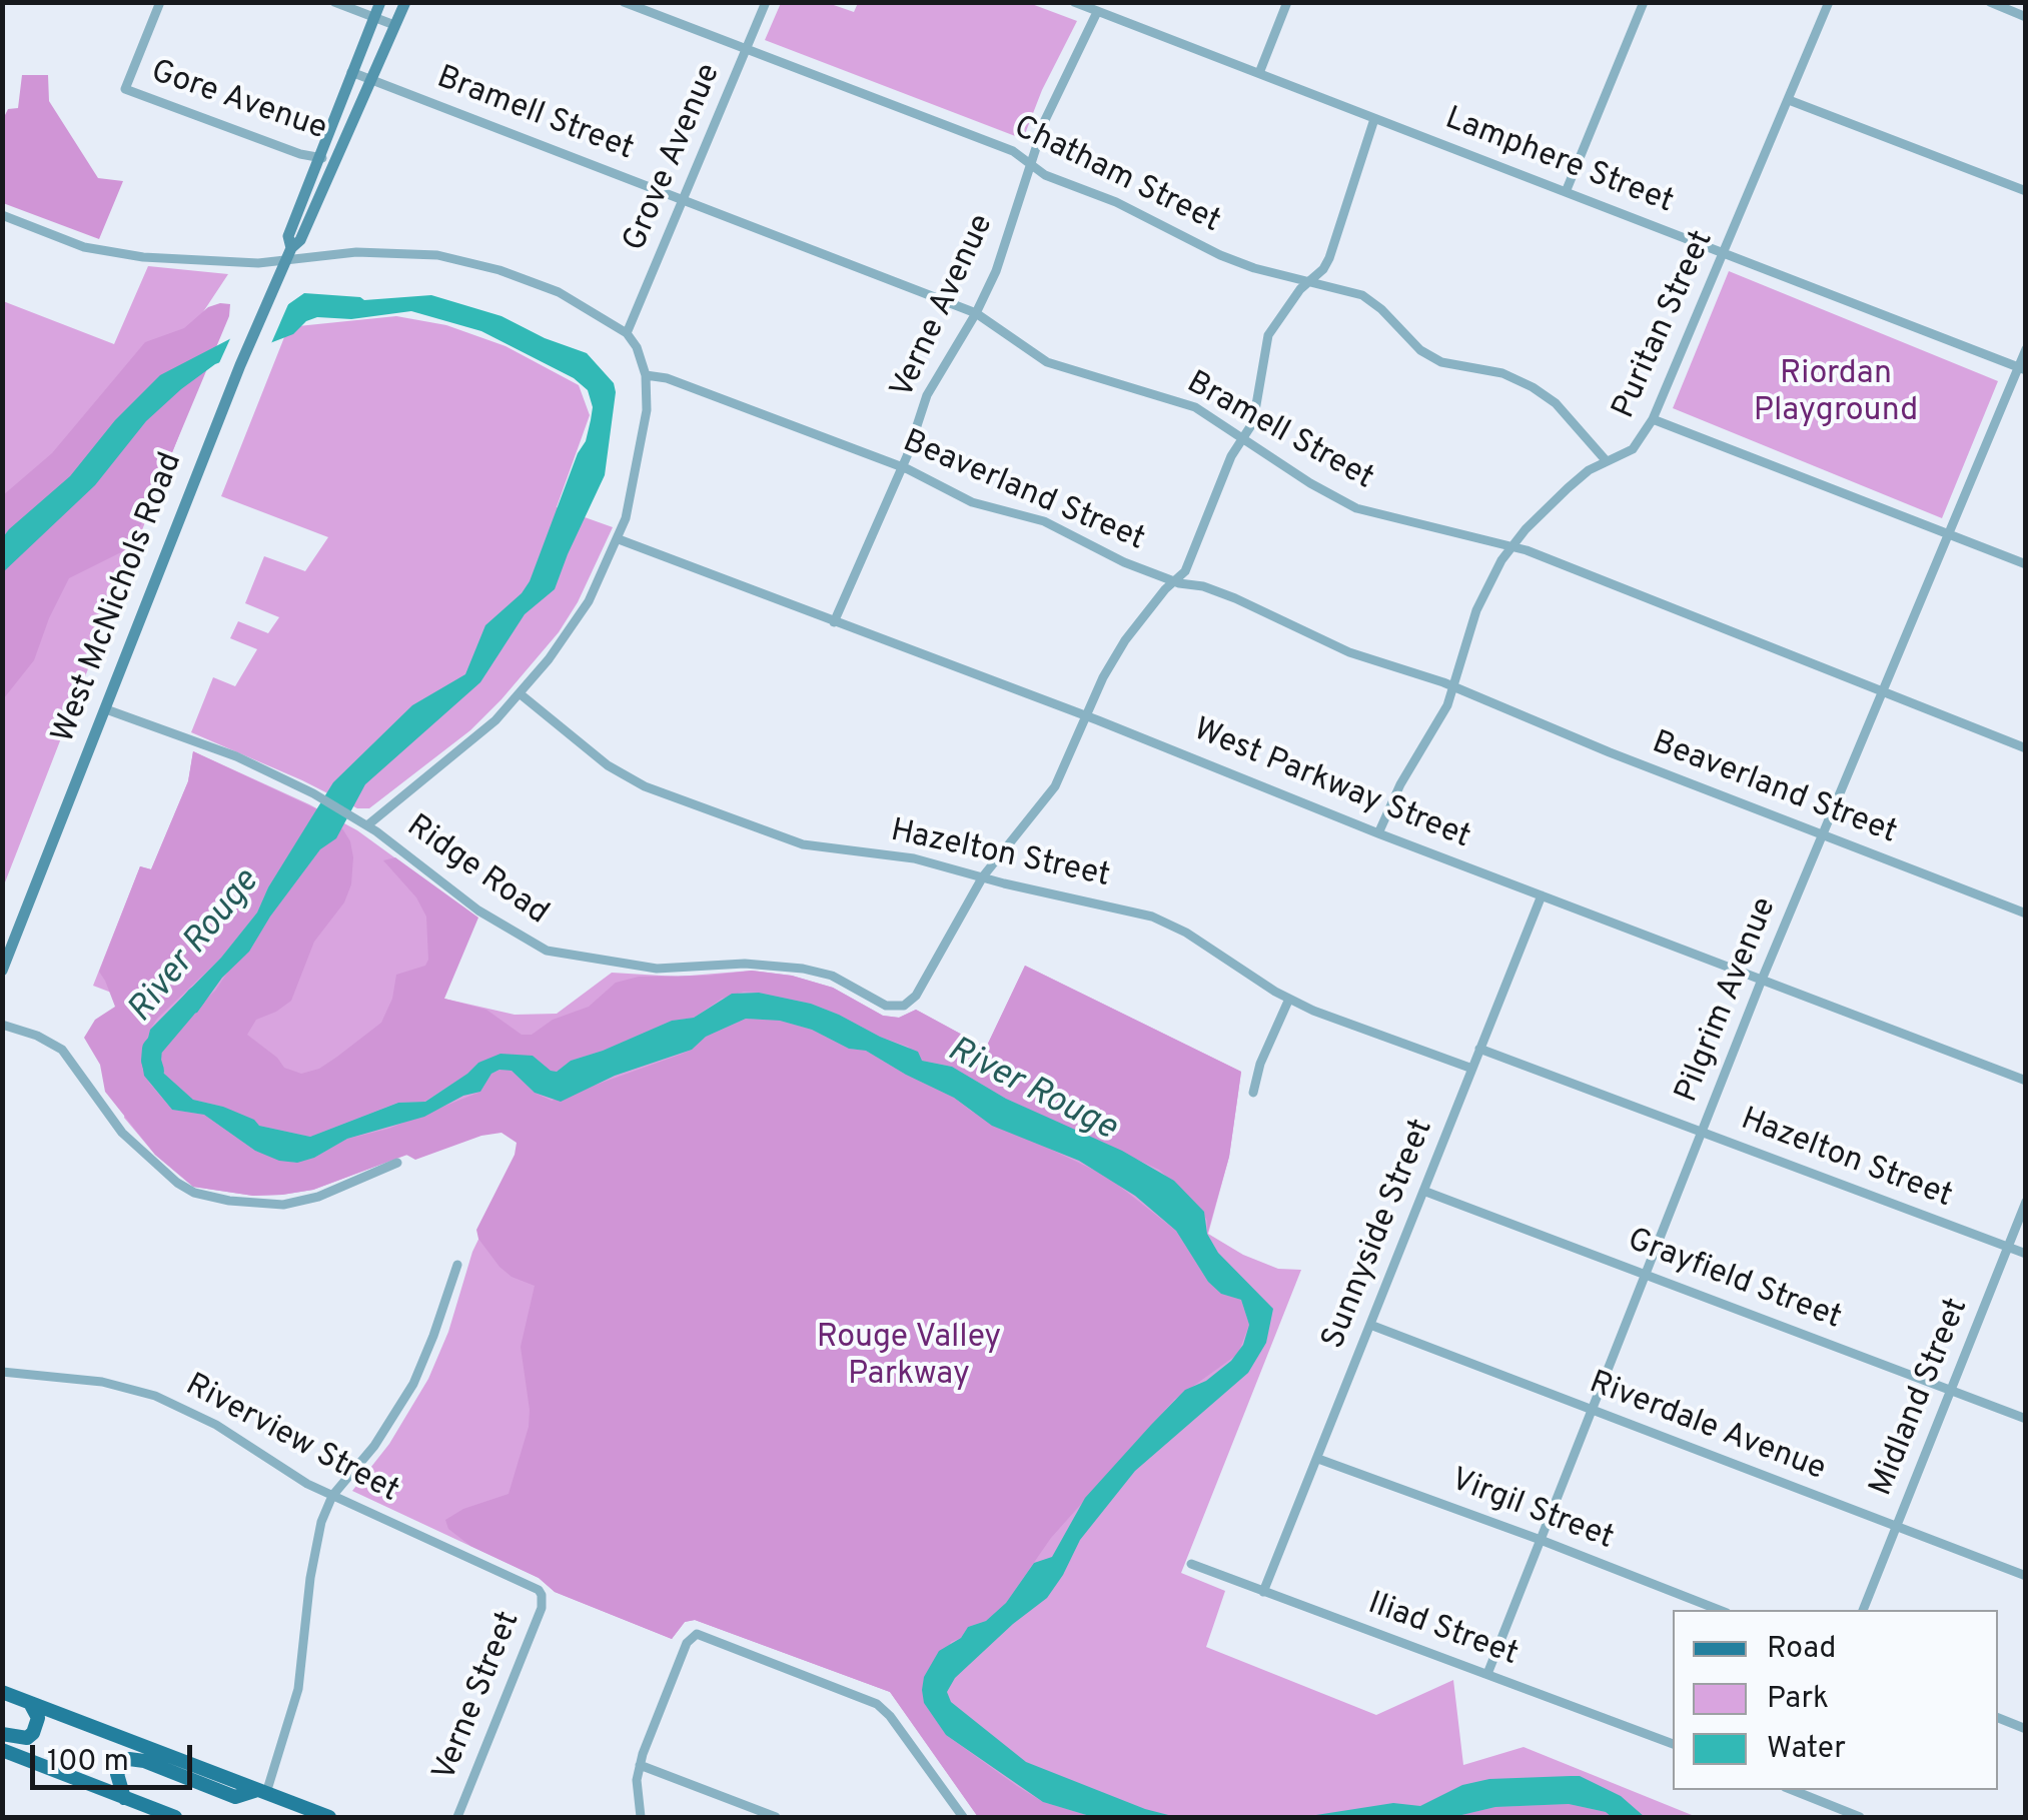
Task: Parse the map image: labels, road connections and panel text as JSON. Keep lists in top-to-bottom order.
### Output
{
  "streets": {
    "main road": ["West McNichols Road"],
    "street": [
      "Gore Avenue",
      "Bramell Street",
      "Grove Avenue",
      "Lamphere Street",
      "Chatham Street",
      "Verne Avenue",
      "Puritan Street",
      "Beaverland Street",
      "West Parkway Street",
      "Hazelton Street",
      "Ridge Road",
      "Pilgrim Avenue",
      "Sunnyside Street",
      "Grayfield Street",
      "Midland Street",
      "Riverdale Avenue",
      "Riverview Street",
      "Virgil Street",
      "Iliad Street",
      "Verne Street"
    ]
  },
  "crossings": [
    ["Gore Avenue", "West McNichols Road"],
    ["Bramell Street", "Grove Avenue"],
    ["Bramell Street", "Verne Avenue"],
    ["Bramell Street", "Puritan Street"],
    ["Bramell Street", "West McNichols Road"],
    ["Bramell Street", "Pilgrim Avenue"],
    ["Grove Avenue", "Chatham Street"],
    ["Lamphere Street", "Verne Avenue"],
    ["Lamphere Street", "Puritan Street"],
    ["Lamphere Street", "Pilgrim Avenue"],
    ["Chatham Street", "Verne Avenue"],
    ["Chatham Street", "Puritan Street"],
    ["Verne Avenue", "Beaverland Street"],
    ["Verne Avenue", "West Parkway Street"],
    ["Puritan Street", "Beaverland Street"],
    ["Puritan Street", "West Parkway Street"],
    ["Beaverland Street", "Pilgrim Avenue"],
    ["West McNichols Road", "Ridge Road"],
    ["West Parkway Street", "Pilgrim Avenue"],
    ["West Parkway Street", "Sunnyside Street"],
    ["Hazelton Street", "Ridge Road"],
    ["Hazelton Street", "Pilgrim Avenue"],
    ["Hazelton Street", "Sunnyside Street"],
    ["Hazelton Street", "Midland Street"],
    ["Pilgrim Avenue", "Grayfield Street"],
    ["Pilgrim Avenue", "Riverdale Avenue"],
    ["Pilgrim Avenue", "Virgil Street"],
    ["Pilgrim Avenue", "Iliad Street"],
    ["Sunnyside Street", "Grayfield Street"],
    ["Sunnyside Street", "Riverdale Avenue"],
    ["Sunnyside Street", "Virgil Street"],
    ["Sunnyside Street", "Iliad Street"],
    ["Grayfield Street", "Midland Street"],
    ["Midland Street", "Riverdale Avenue"],
    ["Riverview Street", "Verne Street"]
  ],
  "water": ["River Rouge"],
  "parks": ["Riordan Playground", "Rouge Valley Parkway"],
  "legend": ["Road", "Park", "Water"],
  "scale_bar": "100 m"
}
